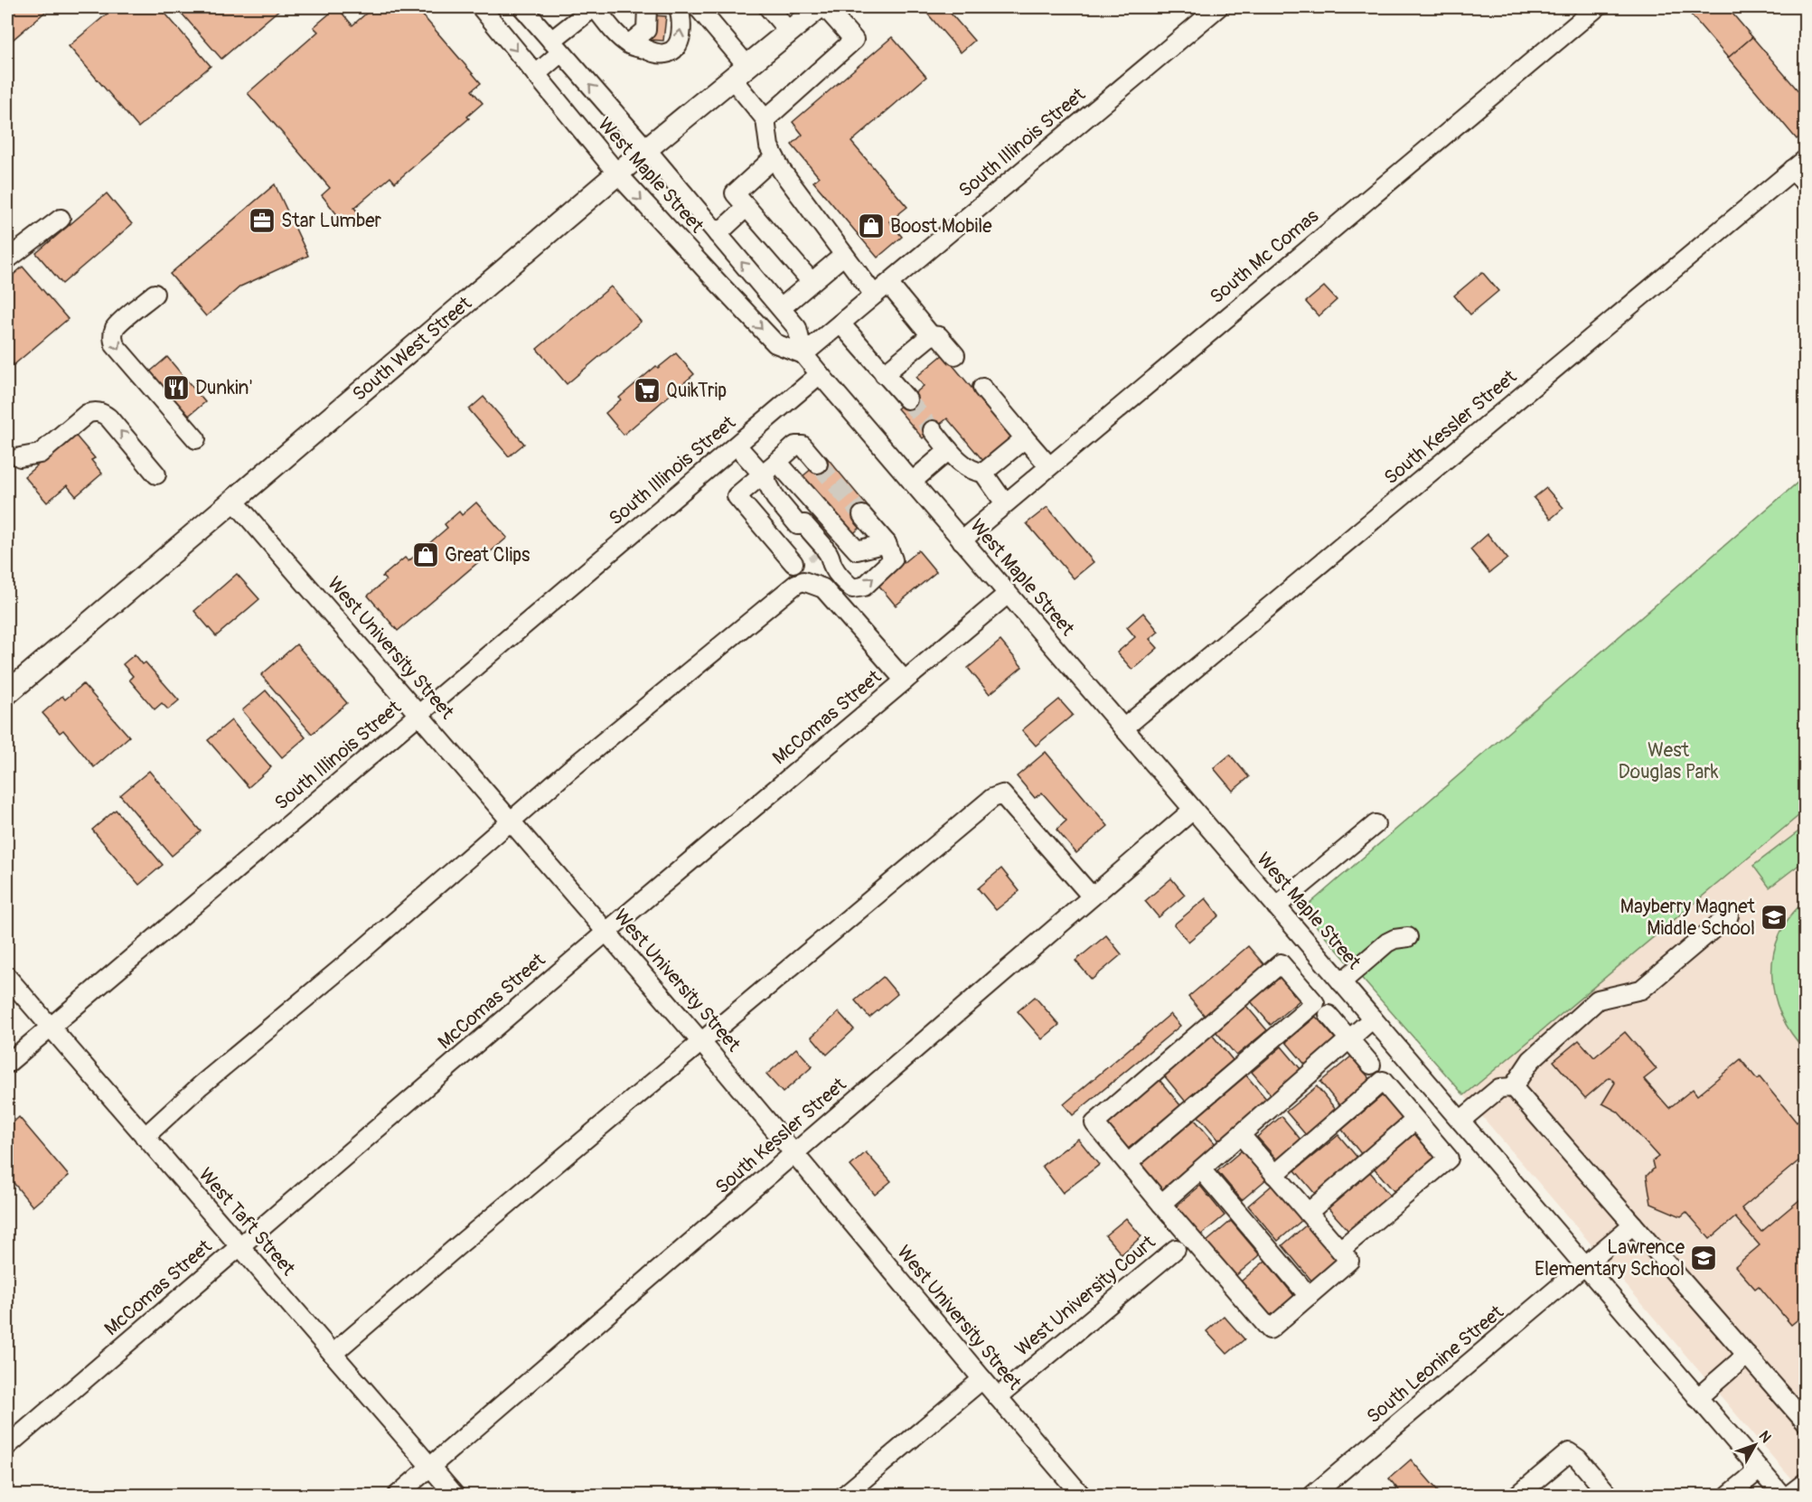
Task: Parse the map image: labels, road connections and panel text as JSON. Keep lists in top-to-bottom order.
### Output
{
  "streets": {
    "main road": ["South West Street"],
    "street": [
      "South Illinois Street",
      "West Maple Street",
      "South Mc Comas",
      "South Kessler Street",
      "West University Street",
      "McComas Street",
      "West Taft Street",
      "West University Court",
      "South Leonine Street"
    ]
  },
  "crossings": [
    ["South Illinois Street", "West Maple Street"],
    ["South Illinois Street", "West University Street"],
    ["South Illinois Street", "West Taft Street"],
    ["West Maple Street", "South Mc Comas"],
    ["West Maple Street", "South West Street"],
    ["West Maple Street", "South Kessler Street"],
    ["West Maple Street", "McComas Street"],
    ["West Maple Street", "South Leonine Street"],
    ["South West Street", "West University Street"],
    ["South Kessler Street", "West University Street"],
    ["South Kessler Street", "West Taft Street"],
    ["West University Street", "McComas Street"],
    ["West University Street", "West University Court"],
    ["McComas Street", "West Taft Street"]
  ],
  "parks": ["West Douglas Park"],
  "places": {
    "office": ["Star Lumber"],
    "shop": ["Boost Mobile", "Great Clips"],
    "restaurant": ["Dunkin'"],
    "supermarket": ["QuikTrip"],
    "school or university": ["Mayberry Magnet Middle School", "Lawrence Elementary School"]
  },
  "north": "top right"
}
